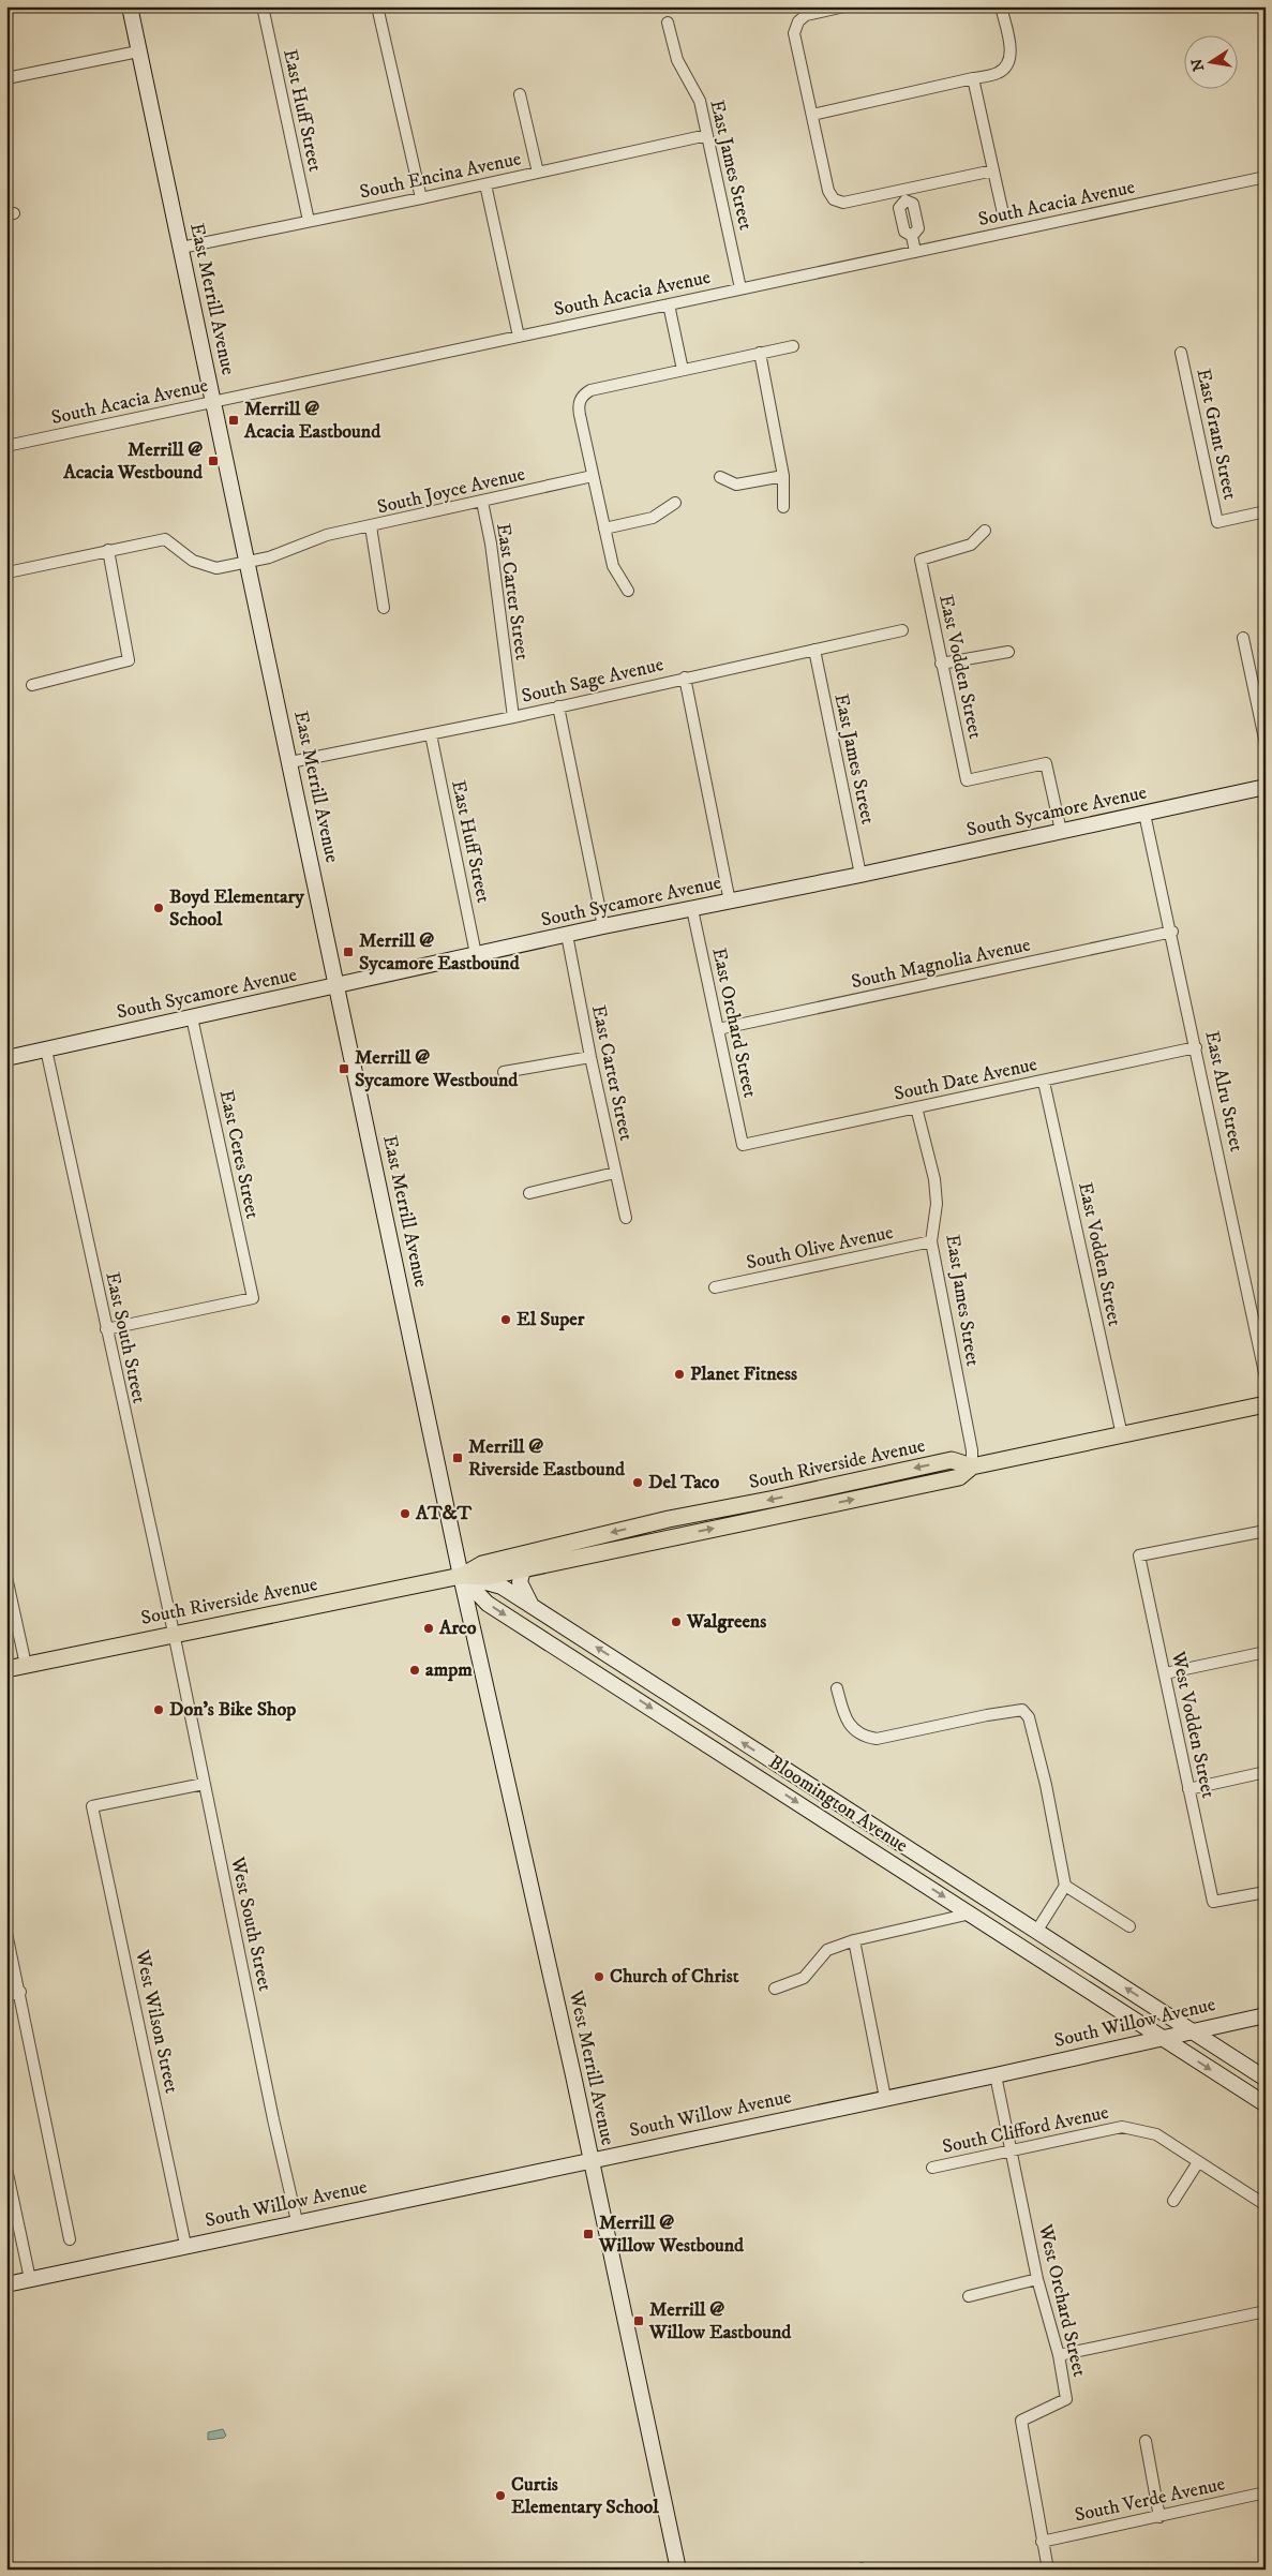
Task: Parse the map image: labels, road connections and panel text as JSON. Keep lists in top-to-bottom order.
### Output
{
  "streets": {
    "main road": [
      "East Merrill Avenue",
      "South Sycamore Avenue",
      "South Riverside Avenue",
      "Bloomington Avenue",
      "South Willow Avenue",
      "West Merrill Avenue"
    ],
    "street": [
      "East Huff Street",
      "East James Street",
      "South Encina Avenue",
      "South Acacia Avenue",
      "East Grant Street",
      "South Joyce Avenue",
      "East Carter Street",
      "East Vodden Street",
      "South Sage Avenue",
      "South Magnolia Avenue",
      "East Orchard Street",
      "South Date Avenue",
      "East Alru Street",
      "East Ceres Street",
      "South Olive Avenue",
      "East South Street",
      "West Vodden Street",
      "West South Street",
      "West Wilson Street",
      "South Clifford Avenue",
      "West Orchard Street",
      "South Verde Avenue"
    ]
  },
  "crossings": [
    ["East Huff Street", "South Encina Avenue"],
    ["East Huff Street", "South Sage Avenue"],
    ["East Huff Street", "South Sycamore Avenue"],
    ["East James Street", "South Encina Avenue"],
    ["East James Street", "South Acacia Avenue"],
    ["East James Street", "South Sage Avenue"],
    ["East James Street", "South Sycamore Avenue"],
    ["East James Street", "South Date Avenue"],
    ["East James Street", "South Olive Avenue"],
    ["East James Street", "South Riverside Avenue"],
    ["South Encina Avenue", "East Merrill Avenue"],
    ["South Acacia Avenue", "East Merrill Avenue"],
    ["East Merrill Avenue", "South Joyce Avenue"],
    ["East Merrill Avenue", "South Sage Avenue"],
    ["East Merrill Avenue", "South Sycamore Avenue"],
    ["East Merrill Avenue", "South Riverside Avenue"],
    ["East Merrill Avenue", "Bloomington Avenue"],
    ["East Merrill Avenue", "West Merrill Avenue"],
    ["South Joyce Avenue", "East Carter Street"],
    ["East Carter Street", "South Sage Avenue"],
    ["East Carter Street", "South Sycamore Avenue"],
    ["East Vodden Street", "South Sycamore Avenue"],
    ["East Vodden Street", "South Date Avenue"],
    ["East Vodden Street", "South Riverside Avenue"],
    ["South Sycamore Avenue", "East Orchard Street"],
    ["South Sycamore Avenue", "East Alru Street"],
    ["South Sycamore Avenue", "East Ceres Street"],
    ["South Sycamore Avenue", "East South Street"],
    ["South Magnolia Avenue", "East Orchard Street"],
    ["South Magnolia Avenue", "East Alru Street"],
    ["East Orchard Street", "South Date Avenue"],
    ["South Date Avenue", "East Alru Street"],
    ["East Ceres Street", "East South Street"],
    ["East South Street", "South Riverside Avenue"],
    ["East South Street", "West South Street"],
    ["South Riverside Avenue", "Bloomington Avenue"],
    ["South Riverside Avenue", "West South Street"],
    ["South Riverside Avenue", "West Merrill Avenue"],
    ["Bloomington Avenue", "South Willow Avenue"],
    ["Bloomington Avenue", "West Merrill Avenue"],
    ["West South Street", "West Wilson Street"],
    ["West South Street", "South Willow Avenue"],
    ["West Wilson Street", "South Willow Avenue"],
    ["South Willow Avenue", "West Merrill Avenue"],
    ["South Willow Avenue", "West Orchard Street"],
    ["South Clifford Avenue", "West Orchard Street"],
    ["West Orchard Street", "South Verde Avenue"]
  ],
  "places": {
    "transit": [
      "Merrill @ Acacia Eastbound",
      "Merrill @ Acacia Westbound",
      "Merrill @ Sycamore Eastbound",
      "Merrill @ Sycamore Westbound",
      "Merrill @ Riverside Eastbound",
      "Merrill @ Willow Westbound",
      "Merrill @ Willow Eastbound"
    ],
    "other": [
      "Boyd Elementary School",
      "El Super",
      "Planet Fitness",
      "Del Taco",
      "AT&T",
      "Walgreens",
      "Arco",
      "ampm",
      "Don's Bike Shop",
      "Church of Christ",
      "Curtis Elementary School"
    ]
  },
  "north": "left"
}
